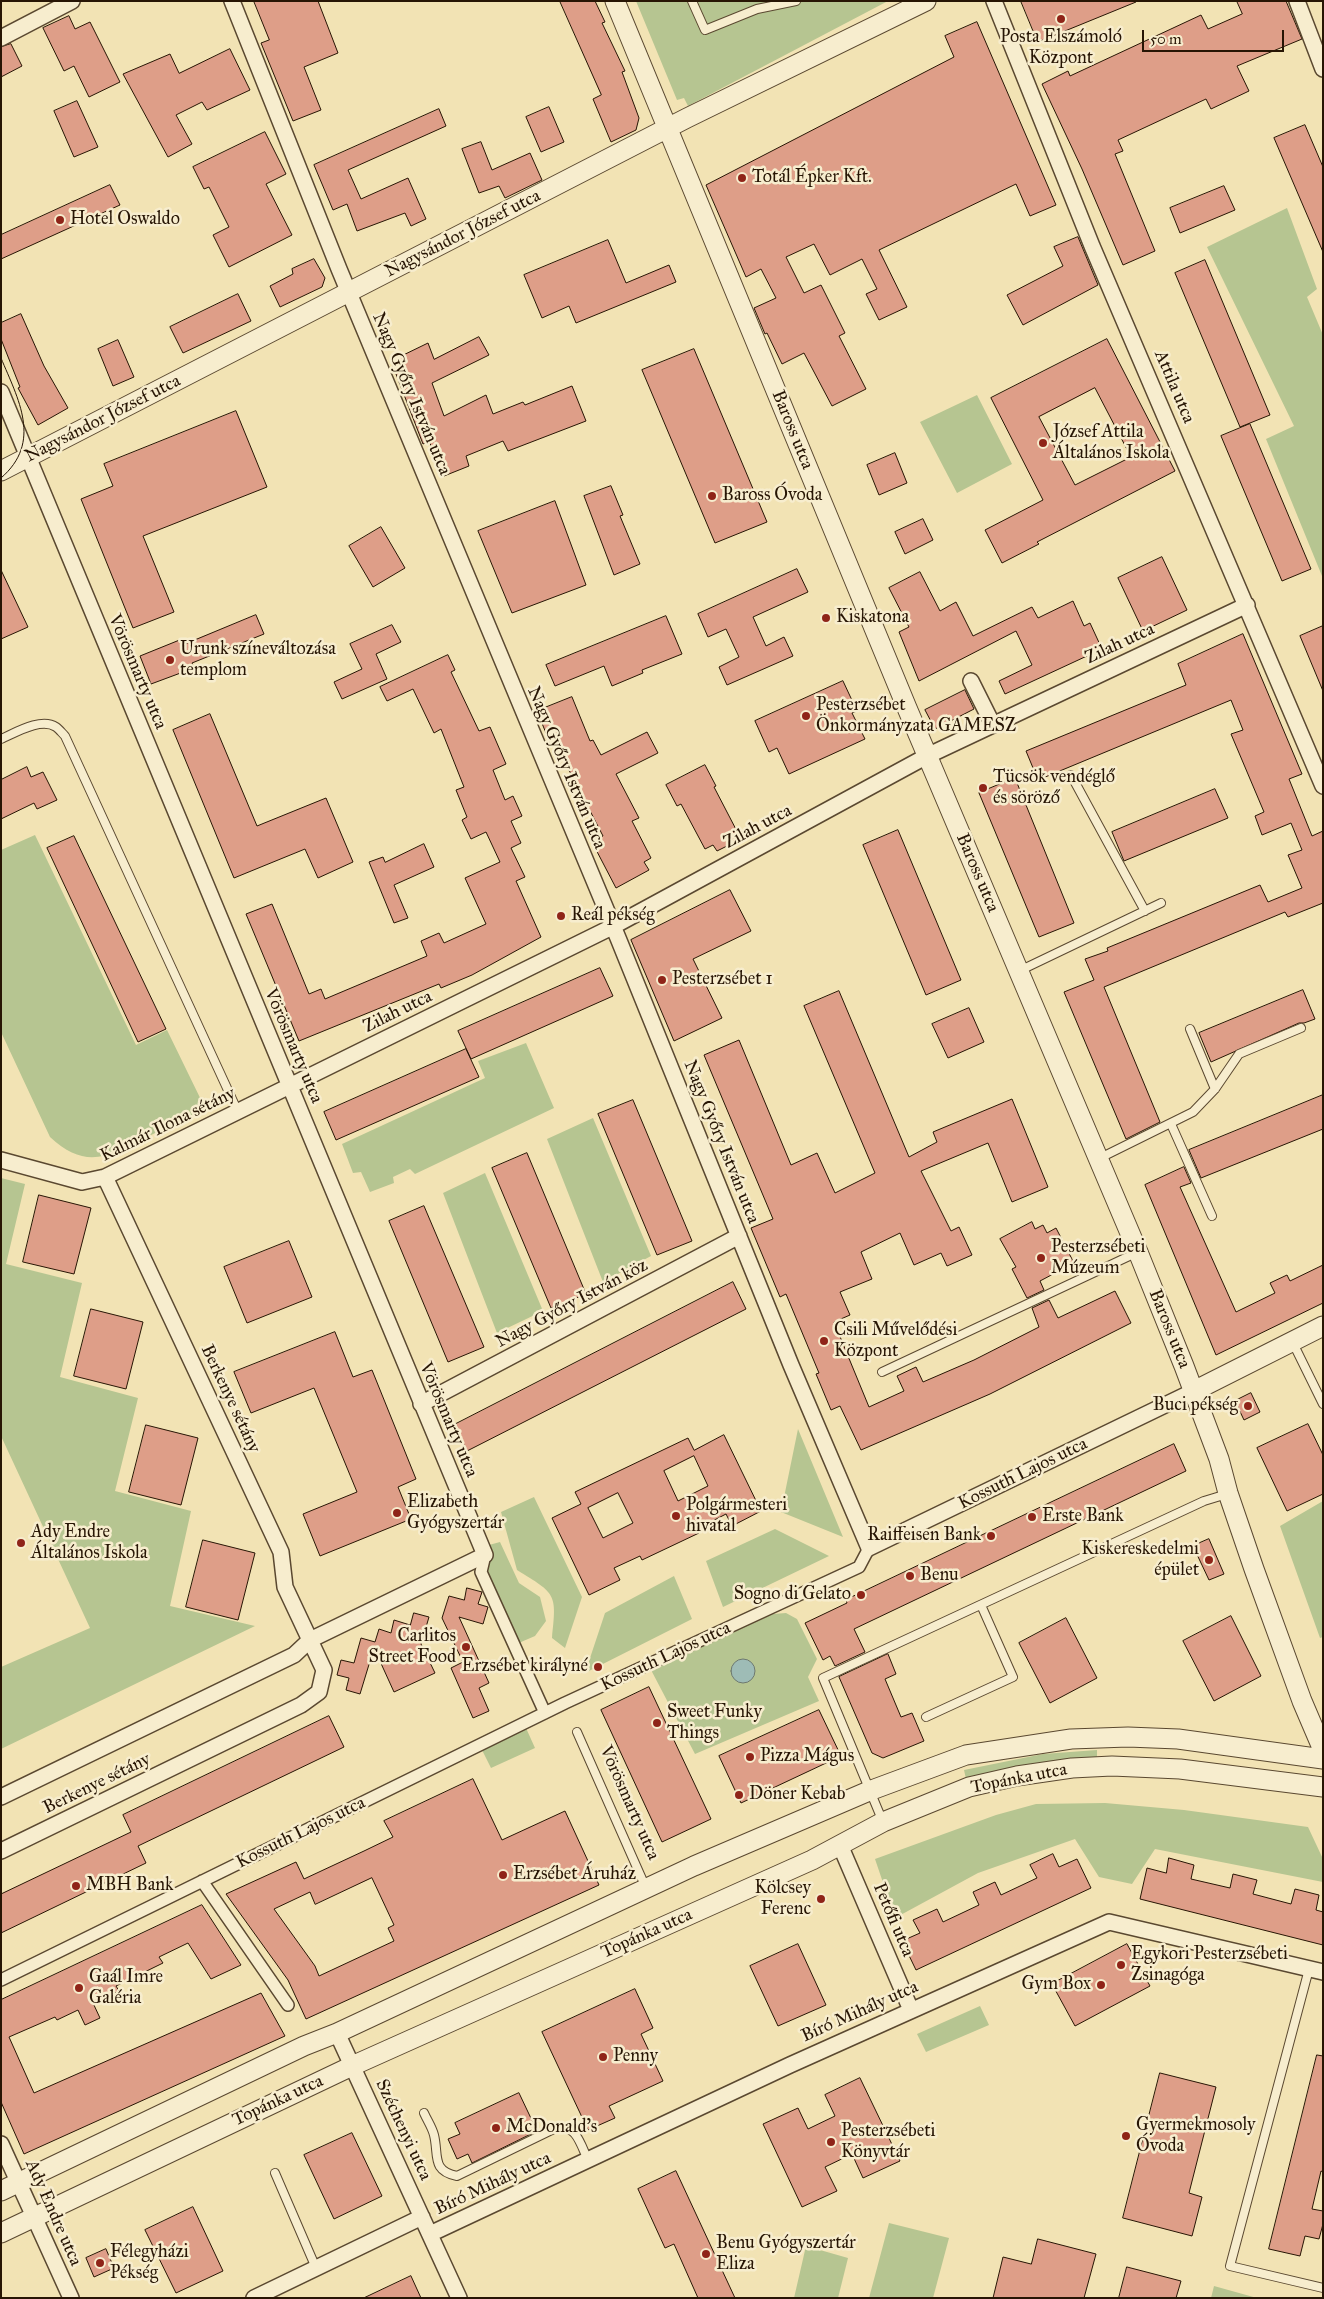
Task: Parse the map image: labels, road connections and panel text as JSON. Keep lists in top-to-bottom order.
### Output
{
  "streets": {
    "street": [
      "Nagysándor József utca",
      "Attila utca",
      "Nagy Győry István utca",
      "Baross utca",
      "Zilah utca",
      "Vörösmarty utca",
      "Kalmár Ilona sétány",
      "Nagy Győry István köz",
      "Berkenye sétány",
      "Kossuth Lajos utca",
      "Topánka utca",
      "Petőfi utca",
      "Bíró Mihály utca",
      "Széchenyi utca",
      "Ady Endre utca"
    ]
  },
  "crossings": [
    ["Nagysándor József utca", "Nagy Győry István utca"],
    ["Nagysándor József utca", "Baross utca"],
    ["Nagysándor József utca", "Vörösmarty utca"],
    ["Attila utca", "Zilah utca"],
    ["Nagy Győry István utca", "Zilah utca"],
    ["Nagy Győry István utca", "Nagy Győry István köz"],
    ["Nagy Győry István utca", "Kossuth Lajos utca"],
    ["Baross utca", "Zilah utca"],
    ["Baross utca", "Kossuth Lajos utca"],
    ["Zilah utca", "Vörösmarty utca"],
    ["Zilah utca", "Kalmár Ilona sétány"],
    ["Vörösmarty utca", "Kalmár Ilona sétány"],
    ["Vörösmarty utca", "Nagy Győry István köz"],
    ["Vörösmarty utca", "Kossuth Lajos utca"],
    ["Vörösmarty utca", "Topánka utca"],
    ["Kalmár Ilona sétány", "Berkenye sétány"],
    ["Topánka utca", "Petőfi utca"],
    ["Topánka utca", "Széchenyi utca"],
    ["Topánka utca", "Ady Endre utca"],
    ["Petőfi utca", "Bíró Mihály utca"],
    ["Bíró Mihály utca", "Széchenyi utca"]
  ],
  "places": [
    "Posta Elszámoló Központ",
    "Totál Épker Kft.",
    "Hotel Oswaldo",
    "József Attila Általános Iskola",
    "Baross Óvoda",
    "Kiskatona",
    "Urunk színeváltozása templom",
    "Pesterzsébet Önkormányzata GAMESZ",
    "Tücsök vendéglő és söröző",
    "Reál pékség",
    "Pesterzsébet 1",
    "Pesterzsébeti Múzeum",
    "Csili Művelődési Központ",
    "Buci pékség",
    "Elizabeth Gyógyszertár",
    "Polgármesteri hivatal",
    "Erste Bank",
    "Raiffeisen Bank",
    "Ady Endre Általános Iskola",
    "Kiskereskedelmi épület",
    "Benu",
    "Sogno di Gelato",
    "Carlitos Street Food",
    "Erzsébet királyné",
    "Sweet Funky Things",
    "Pizza Mágus",
    "Döner Kebab",
    "Erzsébet Áruház",
    "MBH Bank",
    "Kölcsey Ferenc",
    "Egykori Pesterzsébeti Zsinagóga",
    "Gym Box",
    "Gaál Imre Galéria",
    "Penny",
    "McDonald's",
    "Gyermekmosoly Óvoda",
    "Pesterzsébeti Könyvtár",
    "Benu Gyógyszertár Eliza",
    "Félegyházi Pékség"
  ],
  "scale_bar": "50 m"
}
